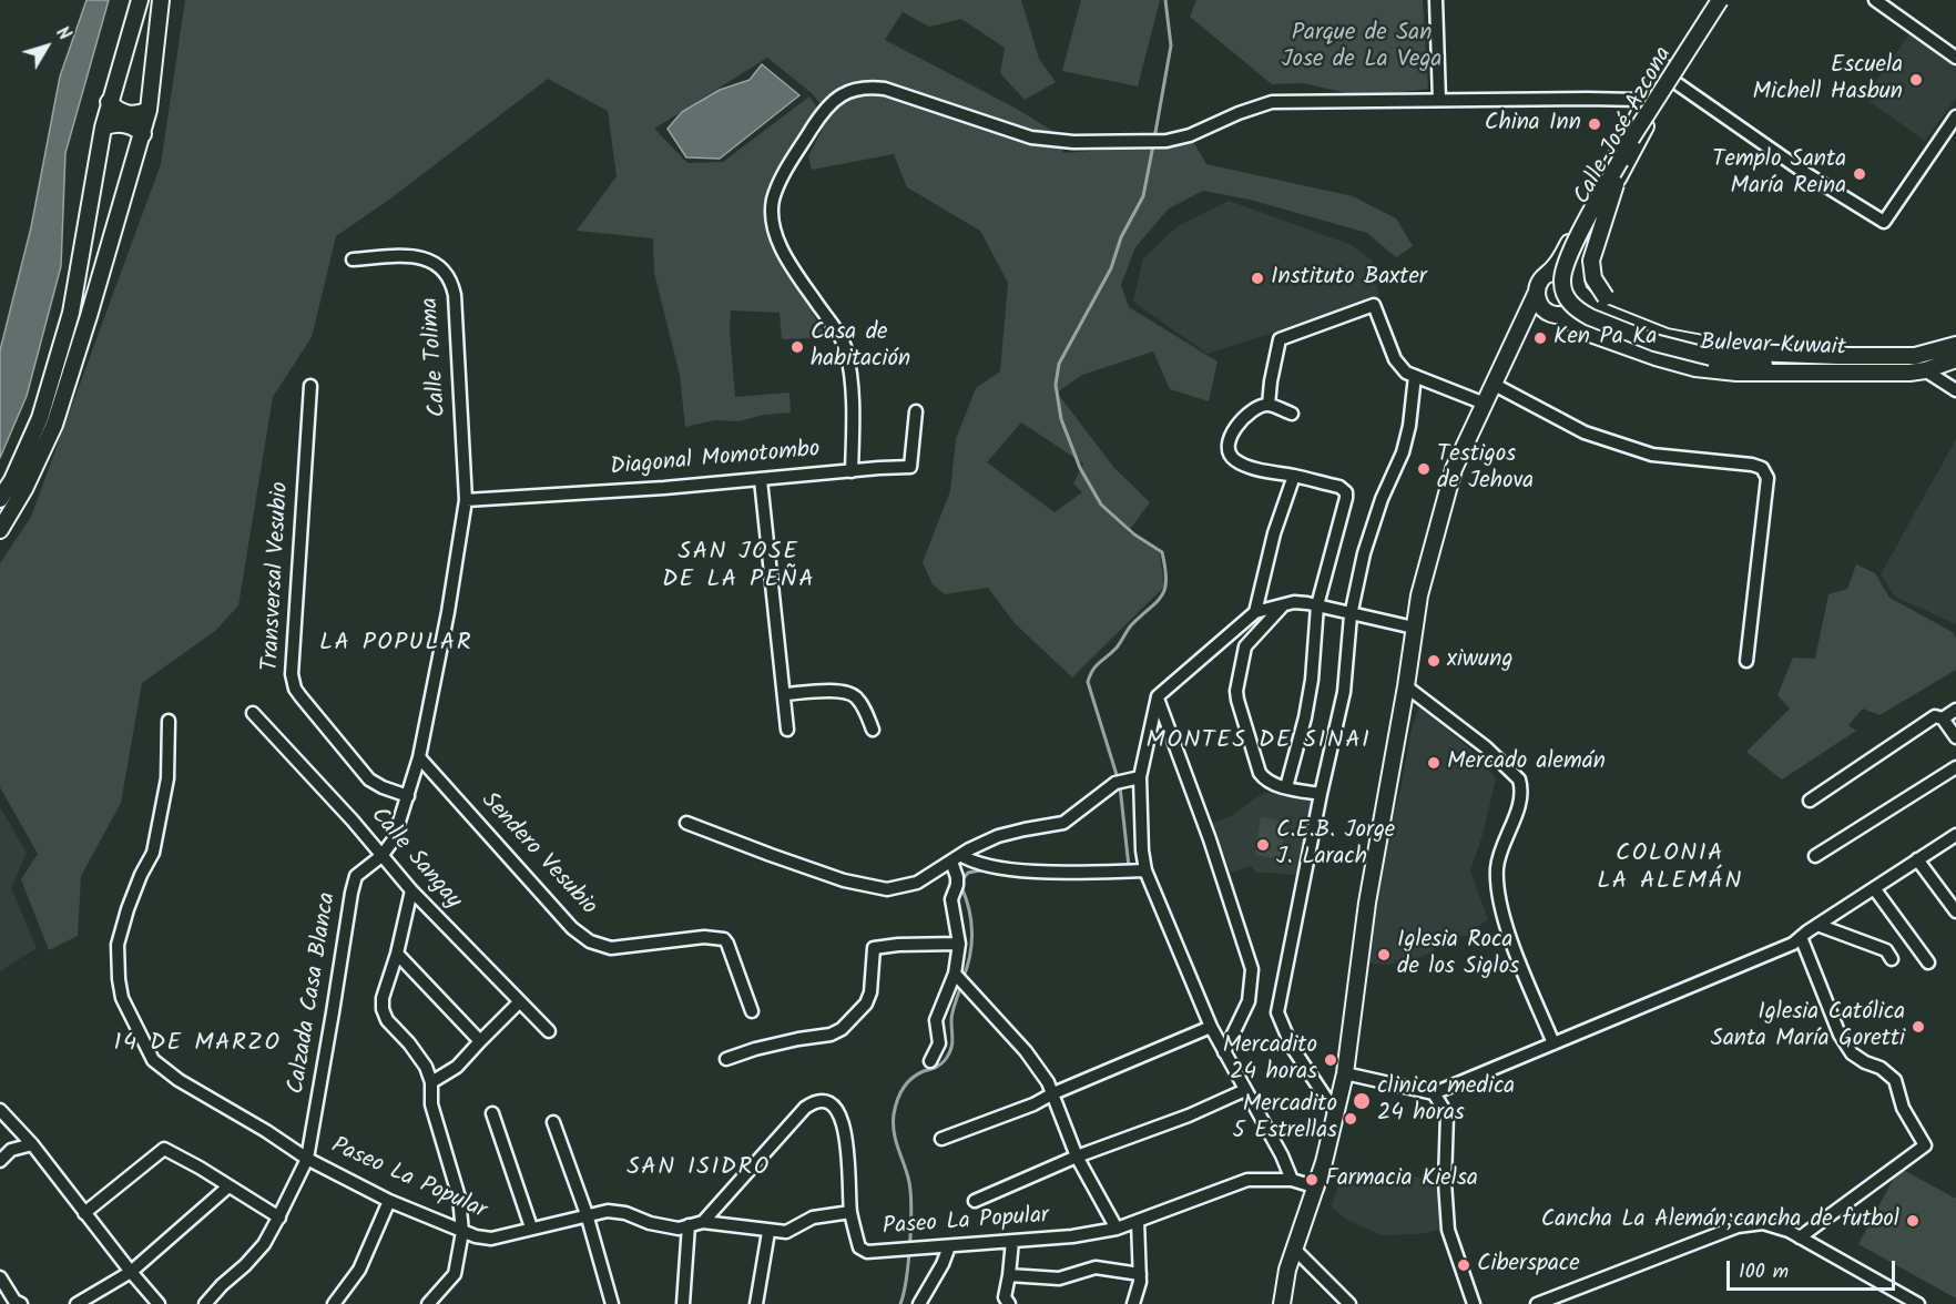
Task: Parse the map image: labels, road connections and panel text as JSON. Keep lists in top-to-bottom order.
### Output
{
  "streets": {
    "main road": ["Calle José Azcona", "Bulevar Kuwait"],
    "street": [
      "Calle Tolima",
      "Diagonal Momotombo",
      "Transversal Vesubio",
      "Sendero Vesubio",
      "Calle Sangay",
      "Calzada Casa Blanca",
      "Paseo La Popular"
    ]
  },
  "crossings": [
    ["Calle José Azcona", "Bulevar Kuwait"],
    ["Calle Tolima", "Diagonal Momotombo"],
    ["Calle Tolima", "Calzada Casa Blanca"],
    ["Diagonal Momotombo", "Calzada Casa Blanca"],
    ["Transversal Vesubio", "Calzada Casa Blanca"],
    ["Sendero Vesubio", "Calzada Casa Blanca"],
    ["Calle Sangay", "Calzada Casa Blanca"],
    ["Calzada Casa Blanca", "Paseo La Popular"]
  ],
  "districts": [
    "SAN JOSE DE LA PEÑA",
    "LA POPULAR",
    "MONTES DE SINAI",
    "COLONIA LA ALEMÁN",
    "14 DE MARZO",
    "SAN ISIDRO"
  ],
  "parks": ["Parque de San Jose de La Vega"],
  "places": [
    "Escuela Michell Hasbun",
    "China Inn",
    "Templo Santa María Reina",
    "Instituto Baxter",
    "Ken Pa Ka",
    "Casa de habitación",
    "Testigos de Jehova",
    "xiwung",
    "Mercado alemán",
    "C.E.B. Jorge J. Larach",
    "Iglesia Roca de los Siglos",
    "Iglesia Católica Santa María Goretti",
    "Mercadito 24 horas",
    "clinica medica 24 horas",
    "Mercadito 5 Estrellas",
    "Farmacia Kielsa",
    "Cancha La Alemán;cancha de futbol",
    "Ciberspace"
  ],
  "scale_bar": "100 m",
  "north": "top right"
}
